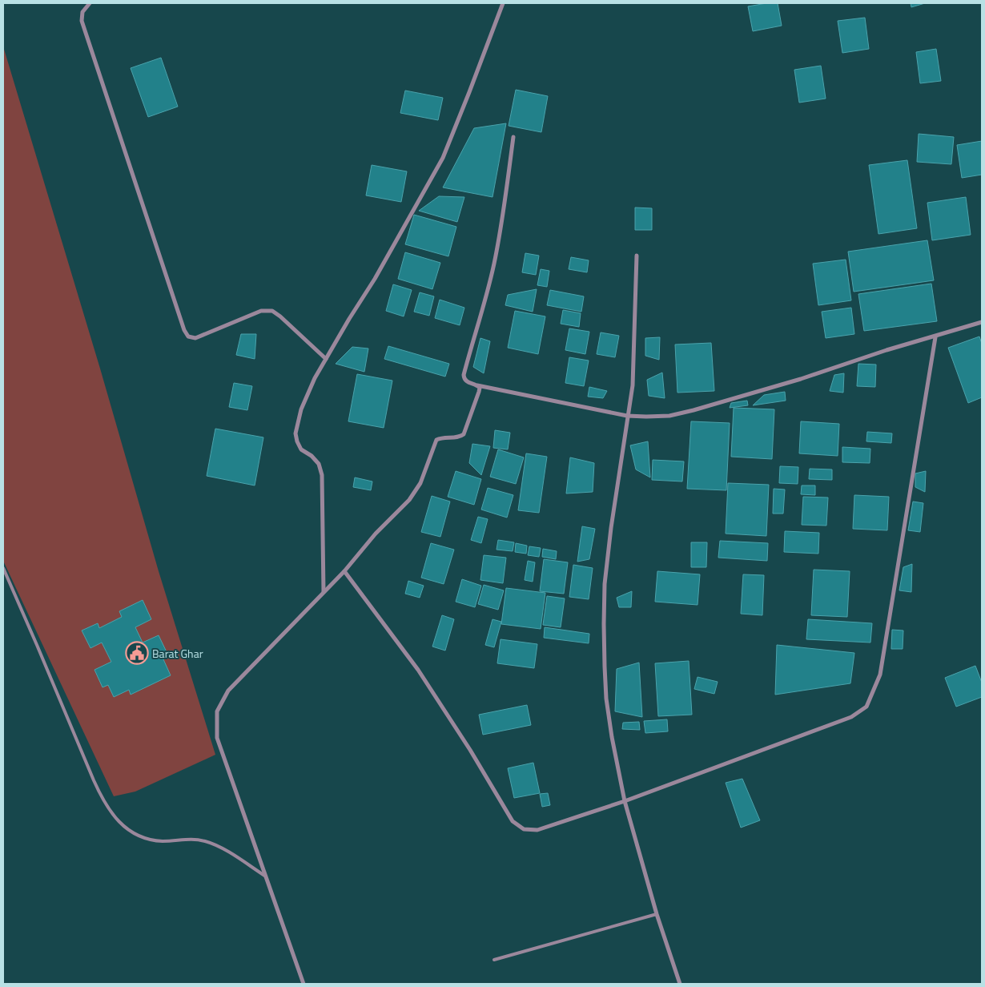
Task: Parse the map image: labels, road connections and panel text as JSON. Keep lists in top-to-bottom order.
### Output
{
  "places": {
    "public building": ["Barat Ghar"]
  }
}
